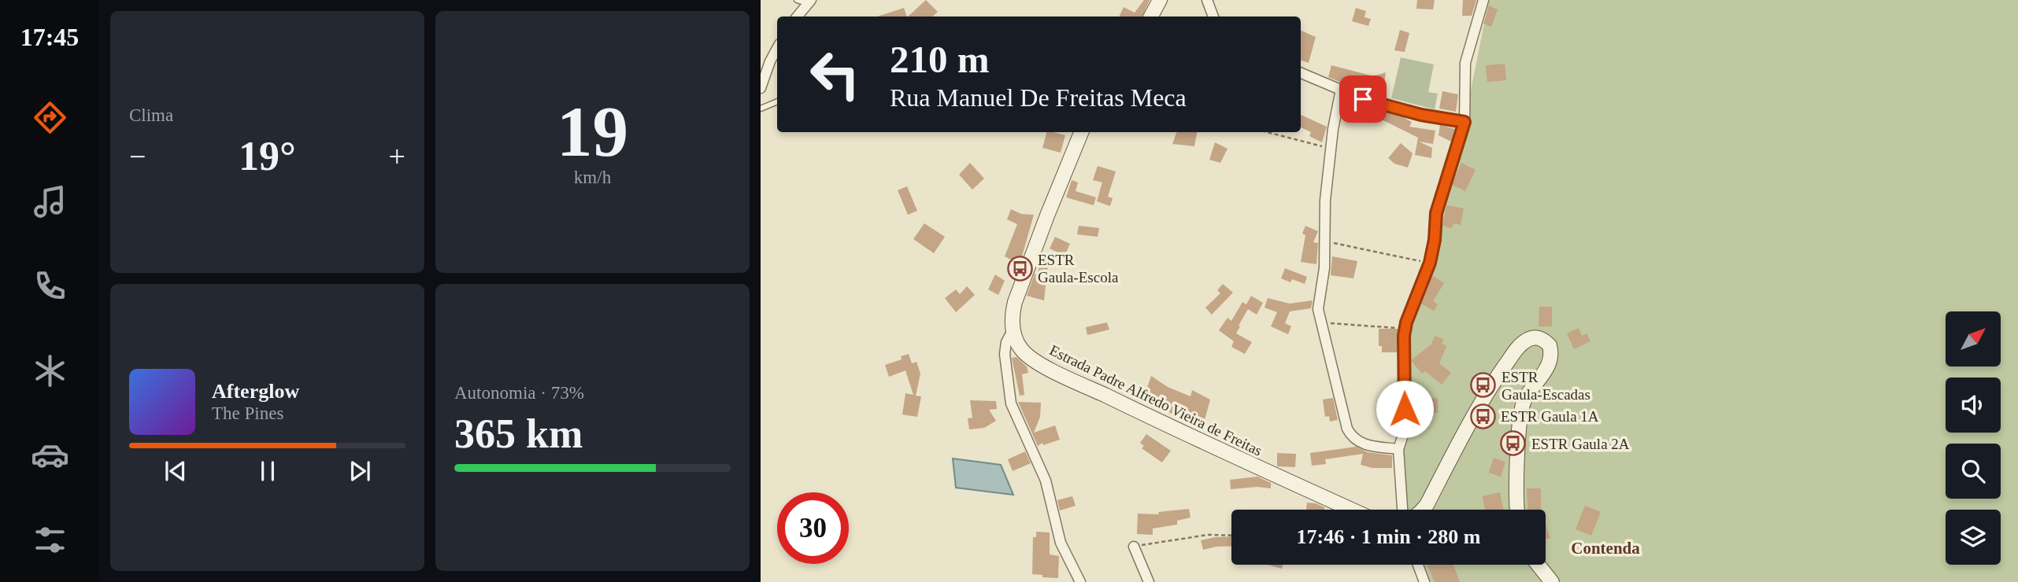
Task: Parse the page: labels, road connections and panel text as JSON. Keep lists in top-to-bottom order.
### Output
{
  "streets": {
    "main road": ["Estrada Padre Alfredo Vieira de Freitas"]
  },
  "districts": ["Contenda"],
  "places": {
    "bus stop": [
      "ESTR Gaula-Escola",
      "ESTR Gaula-Escadas",
      "ESTR Gaula 1A",
      "ESTR Gaula 2A"
    ]
  },
  "north": "top right",
  "page": {
    "tabs": "17:45",
    "tile": [
      "Clima",
      ["19", "km/h"],
      ["Autonomia · 73%", "365 km"]
    ],
    "turn": ["210 m", "Rua Manuel De Freitas Meca"],
    "heat": ["−", "19°", "+"],
    "song": ["Afterglow", "The Pines"],
    "limit": "30",
    "trip": "17:46 · 1 min · 280 m"
  }
}
